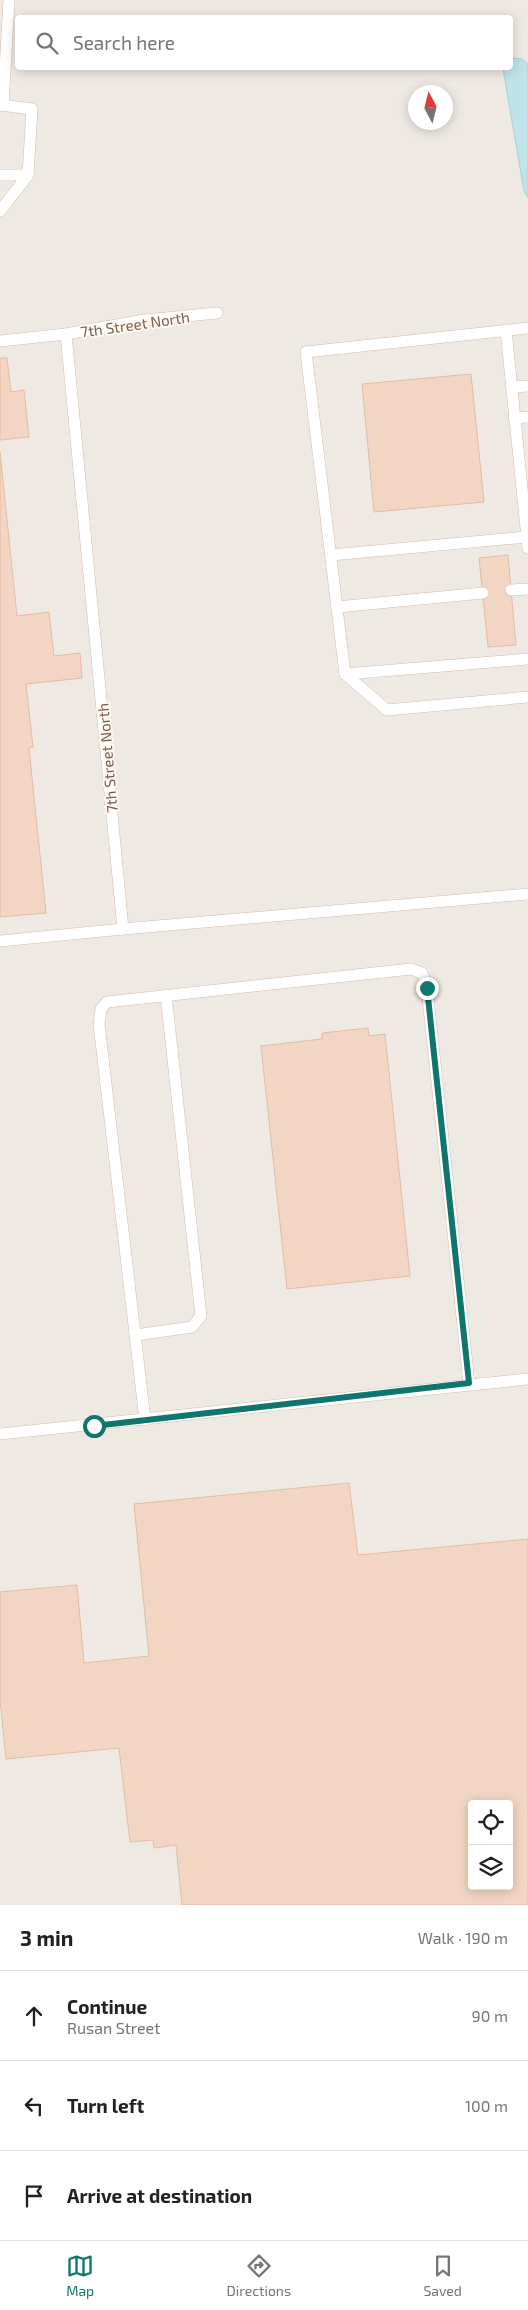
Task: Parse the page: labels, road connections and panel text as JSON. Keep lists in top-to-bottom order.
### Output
{
  "streets": {
    "lane": ["7th Street North"]
  },
  "north": "top",
  "page": {
    "search": "Search here",
    "heading": ["3 min", "Walk · 190 m"],
    "list": [
      ["Continue", "Rusan Street", "90 m"],
      ["Turn left", "100 m"],
      "Arrive at destination"
    ],
    "nav": ["Map", "Directions", "Saved"]
  }
}
